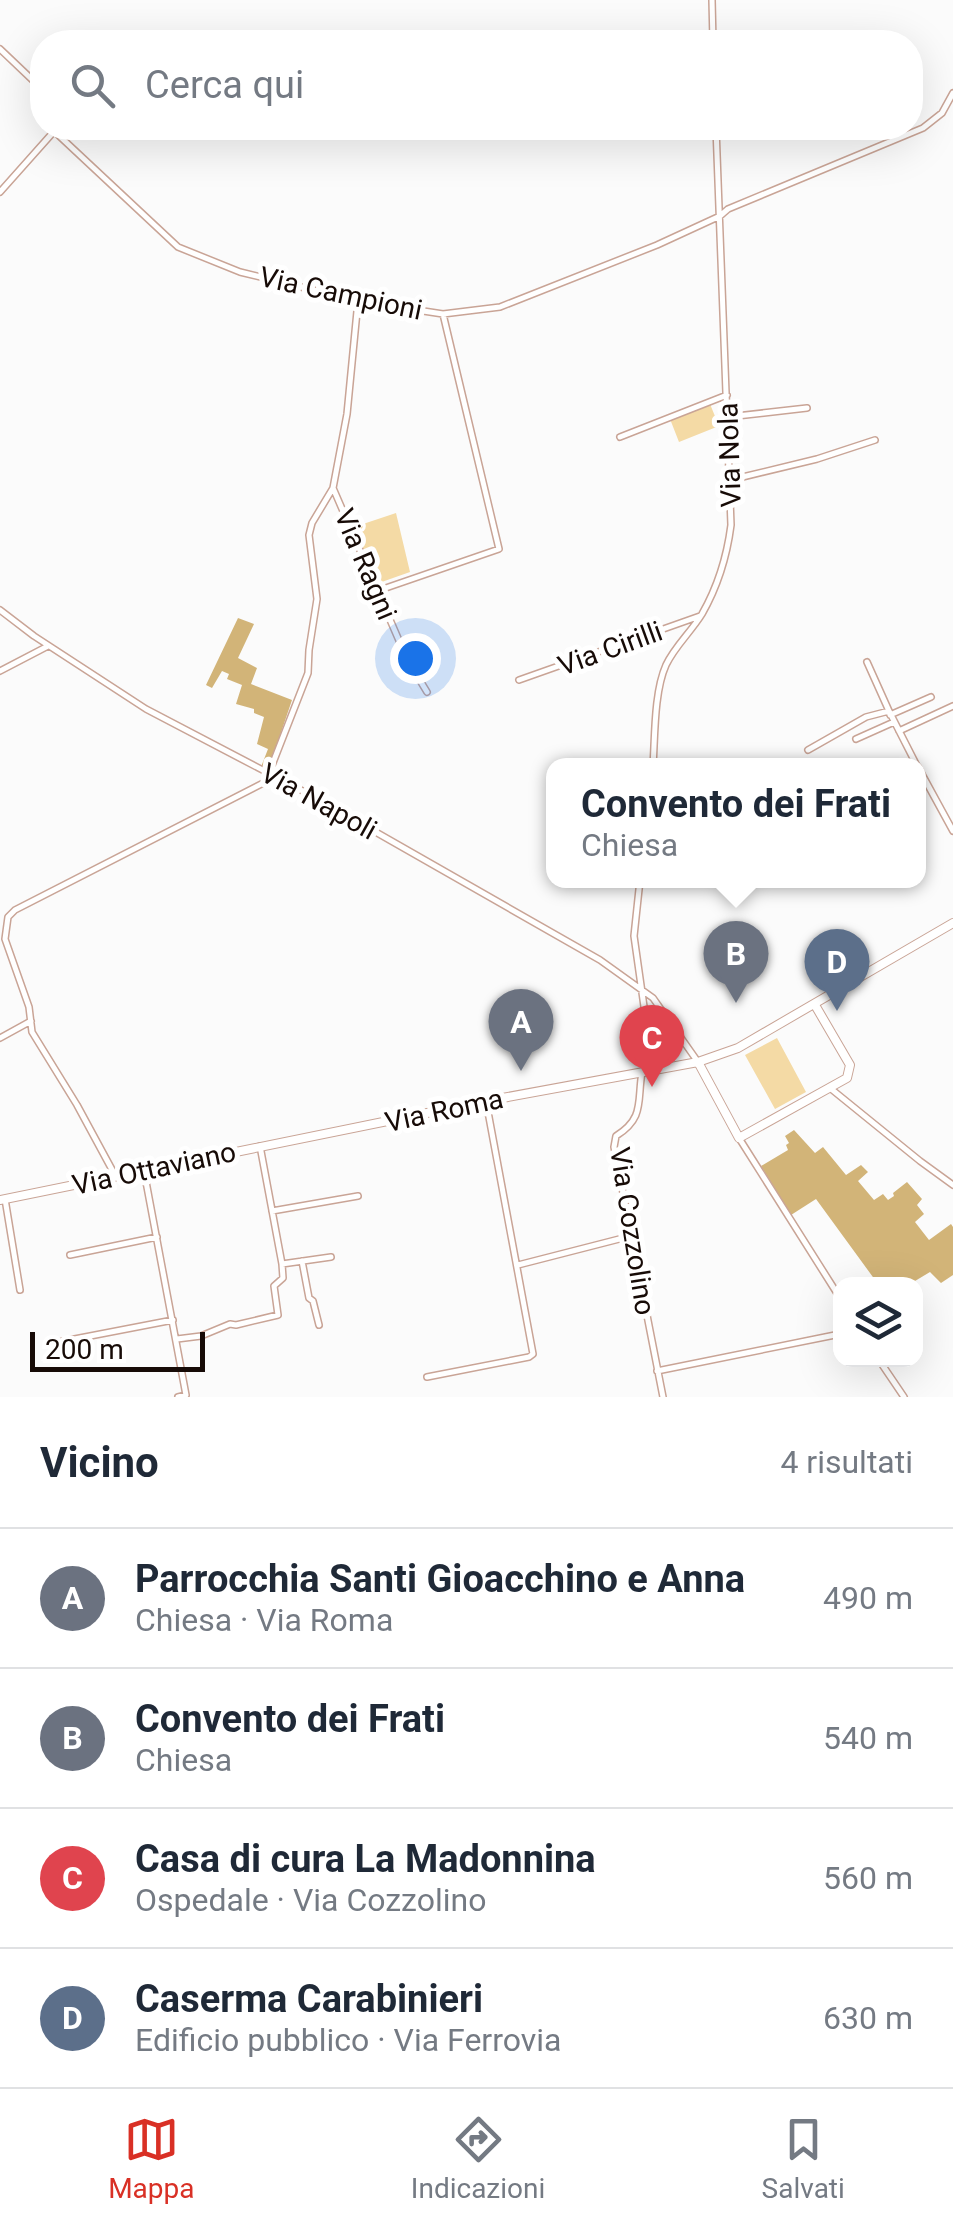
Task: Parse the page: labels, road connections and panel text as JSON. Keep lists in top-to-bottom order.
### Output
{
  "streets": {
    "main road": ["Via Roma", "Via Ottaviano"],
    "street": [
      "Via Campioni",
      "Via Nola",
      "Via Ragni",
      "Via Cirilli",
      "Via Napoli",
      "Via Cozzolino"
    ]
  },
  "crossings": [
    ["Via Campioni", "Via Nola"],
    ["Via Campioni", "Via Ragni"],
    ["Via Nola", "Via Cirilli"],
    ["Via Ragni", "Via Napoli"],
    ["Via Napoli", "Via Roma"],
    ["Via Roma", "Via Ottaviano"],
    ["Via Roma", "Via Cozzolino"]
  ],
  "scale_bar": "200 m",
  "page": {
    "search": "Cerca qui",
    "popup": ["Convento dei Frati", "Chiesa"],
    "pins": [
      "B",
      "D",
      "A",
      "C"
    ],
    "scale": "200 m",
    "heading": ["Vicino", "4 risultati"],
    "list": [
      {
        "mark": "A",
        "name": "Parrocchia Santi Gioacchino e Anna",
        "note": "Chiesa · Via Roma",
        "value": "490 m"
      },
      {
        "mark": "B",
        "name": "Convento dei Frati",
        "note": "Chiesa",
        "value": "540 m"
      },
      {
        "mark": "C",
        "name": "Casa di cura La Madonnina",
        "note": "Ospedale · Via Cozzolino",
        "value": "560 m"
      },
      {
        "mark": "D",
        "name": "Caserma Carabinieri",
        "note": "Edificio pubblico · Via Ferrovia",
        "value": "630 m"
      }
    ],
    "nav": ["Mappa", "Indicazioni", "Salvati"]
  }
}
